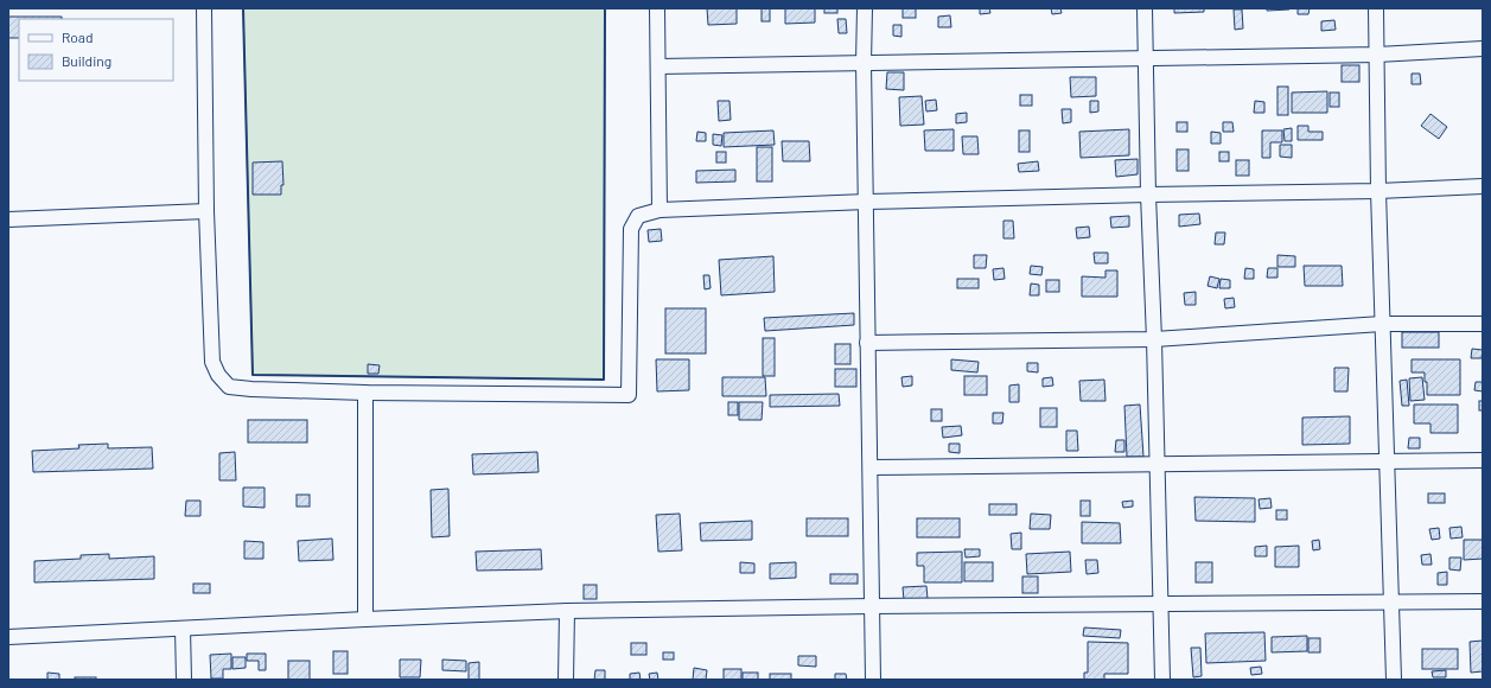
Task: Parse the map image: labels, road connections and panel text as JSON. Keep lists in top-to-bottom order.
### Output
{
  "legend": ["Road", "Building"]
}
